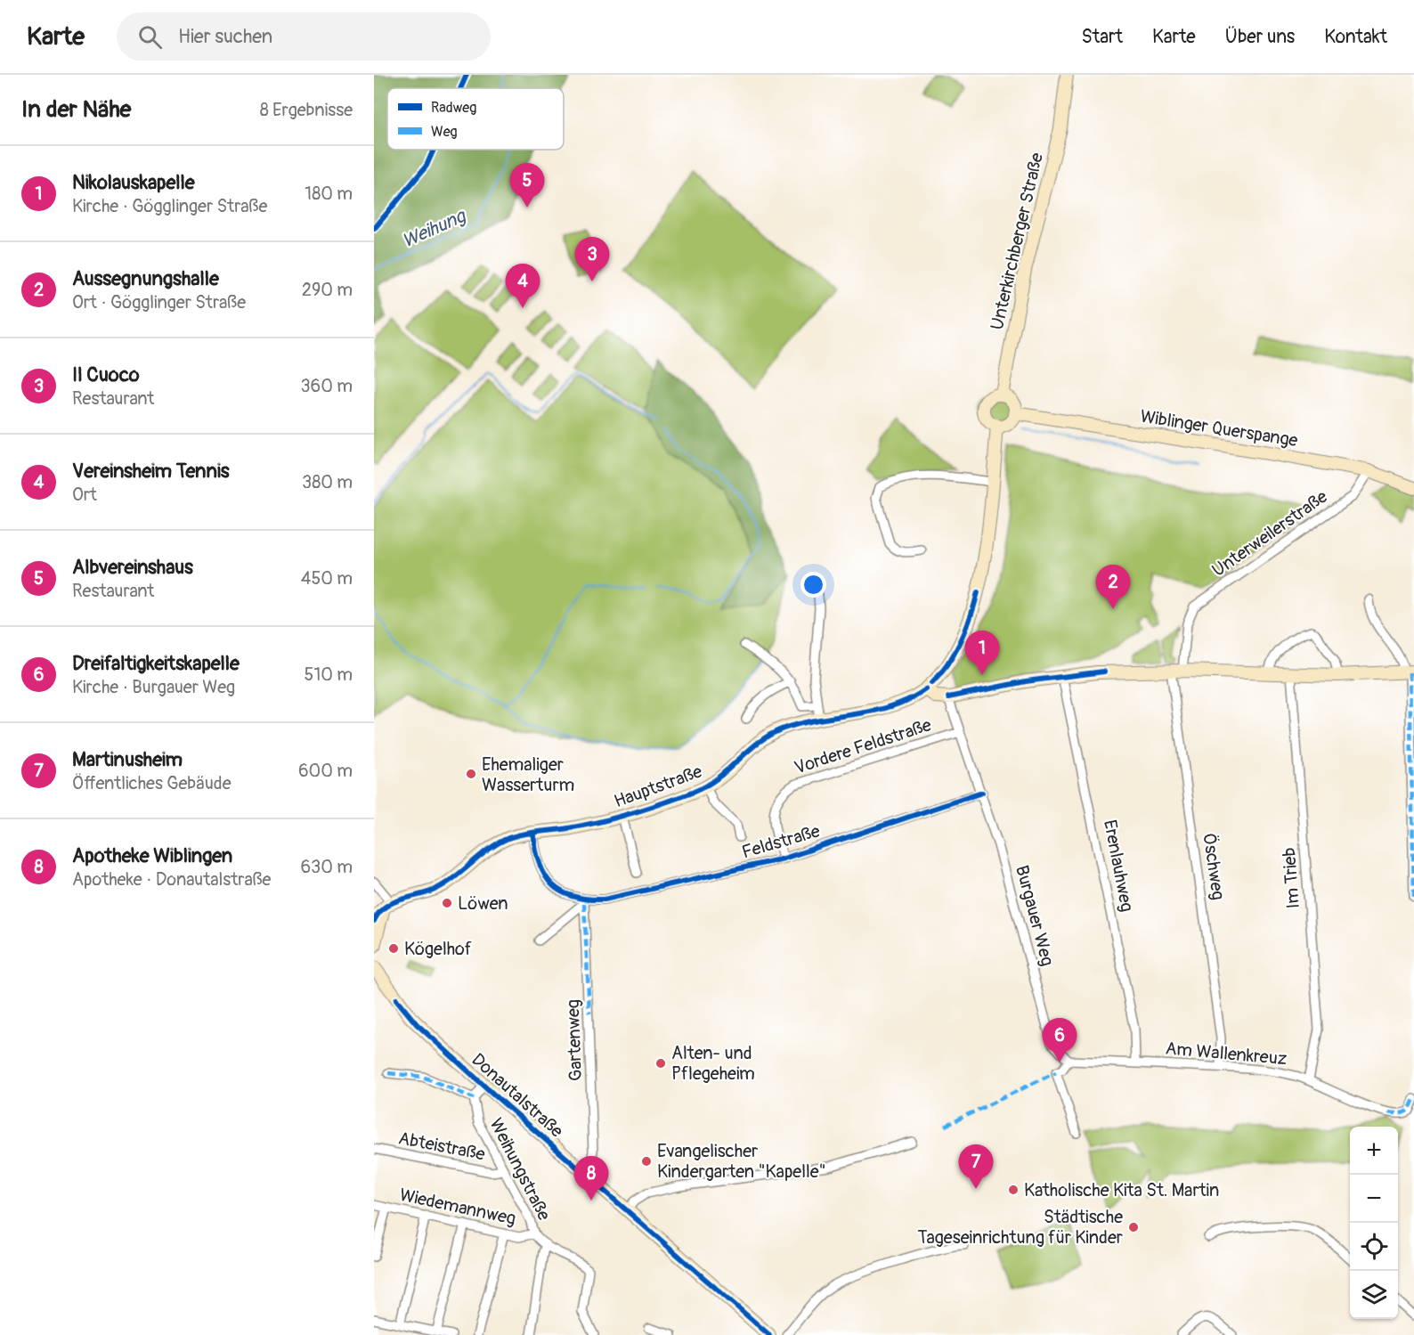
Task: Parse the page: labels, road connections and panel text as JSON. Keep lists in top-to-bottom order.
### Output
{
  "streets": {
    "main road": [
      "Unterkirchberger Straße",
      "Wiblinger Querspange",
      "Hauptstraße",
      "Donautalstraße"
    ],
    "street": [
      "Unterweilerstraße",
      "Vordere Feldstraße",
      "Feldstraße",
      "Erenlauhweg",
      "Öschweg",
      "Im Trieb",
      "Burgauer Weg",
      "Gartenweg",
      "Am Wallenkreuz",
      "Abteistraße",
      "Weihungstraße",
      "Wiedemannweg"
    ]
  },
  "crossings": [
    ["Unterkirchberger Straße", "Wiblinger Querspange"],
    ["Wiblinger Querspange", "Unterweilerstraße"],
    ["Unterweilerstraße", "Öschweg"],
    ["Vordere Feldstraße", "Feldstraße"],
    ["Vordere Feldstraße", "Burgauer Weg"],
    ["Hauptstraße", "Feldstraße"],
    ["Feldstraße", "Burgauer Weg"],
    ["Feldstraße", "Gartenweg"],
    ["Erenlauhweg", "Am Wallenkreuz"],
    ["Öschweg", "Am Wallenkreuz"],
    ["Im Trieb", "Am Wallenkreuz"],
    ["Burgauer Weg", "Am Wallenkreuz"],
    ["Gartenweg", "Donautalstraße"],
    ["Abteistraße", "Weihungstraße"],
    ["Weihungstraße", "Wiedemannweg"]
  ],
  "water": ["Weihung"],
  "places": [
    "Ehemaliger Wasserturm",
    "Löwen",
    "Kögelhof",
    "Alten- und Pflegeheim",
    "Evangelischer Kindergarten \"Kapelle\"",
    "Katholische Kita St. Martin",
    "Städtische Tageseinrichtung für Kinder"
  ],
  "legend": ["Radweg", "Weg"],
  "page": {
    "header": "Karte",
    "search": "Hier suchen",
    "nav": [
      "Start",
      "Karte",
      "Über uns",
      "Kontakt"
    ],
    "heading": ["In der Nähe", "8 Ergebnisse"],
    "list": [
      {
        "mark": "1",
        "name": "Nikolauskapelle",
        "note": "Kirche · Gögglinger Straße",
        "value": "180 m"
      },
      {
        "mark": "2",
        "name": "Aussegnungshalle",
        "note": "Ort · Gögglinger Straße",
        "value": "290 m"
      },
      {
        "mark": "3",
        "name": "Il Cuoco",
        "note": "Restaurant",
        "value": "360 m"
      },
      {
        "mark": "4",
        "name": "Vereinsheim Tennis",
        "note": "Ort",
        "value": "380 m"
      },
      {
        "mark": "5",
        "name": "Albvereinshaus",
        "note": "Restaurant",
        "value": "450 m"
      },
      {
        "mark": "6",
        "name": "Dreifaltigkeitskapelle",
        "note": "Kirche · Burgauer Weg",
        "value": "510 m"
      },
      {
        "mark": "7",
        "name": "Martinusheim",
        "note": "Öffentliches Gebäude",
        "value": "600 m"
      },
      {
        "mark": "8",
        "name": "Apotheke Wiblingen",
        "note": "Apotheke · Donautalstraße",
        "value": "630 m"
      }
    ],
    "pins": [
      "5",
      "3",
      "4",
      "2",
      "1",
      "6",
      "7",
      "8"
    ],
    "map_buttons": ["+", "−"]
  }
}
